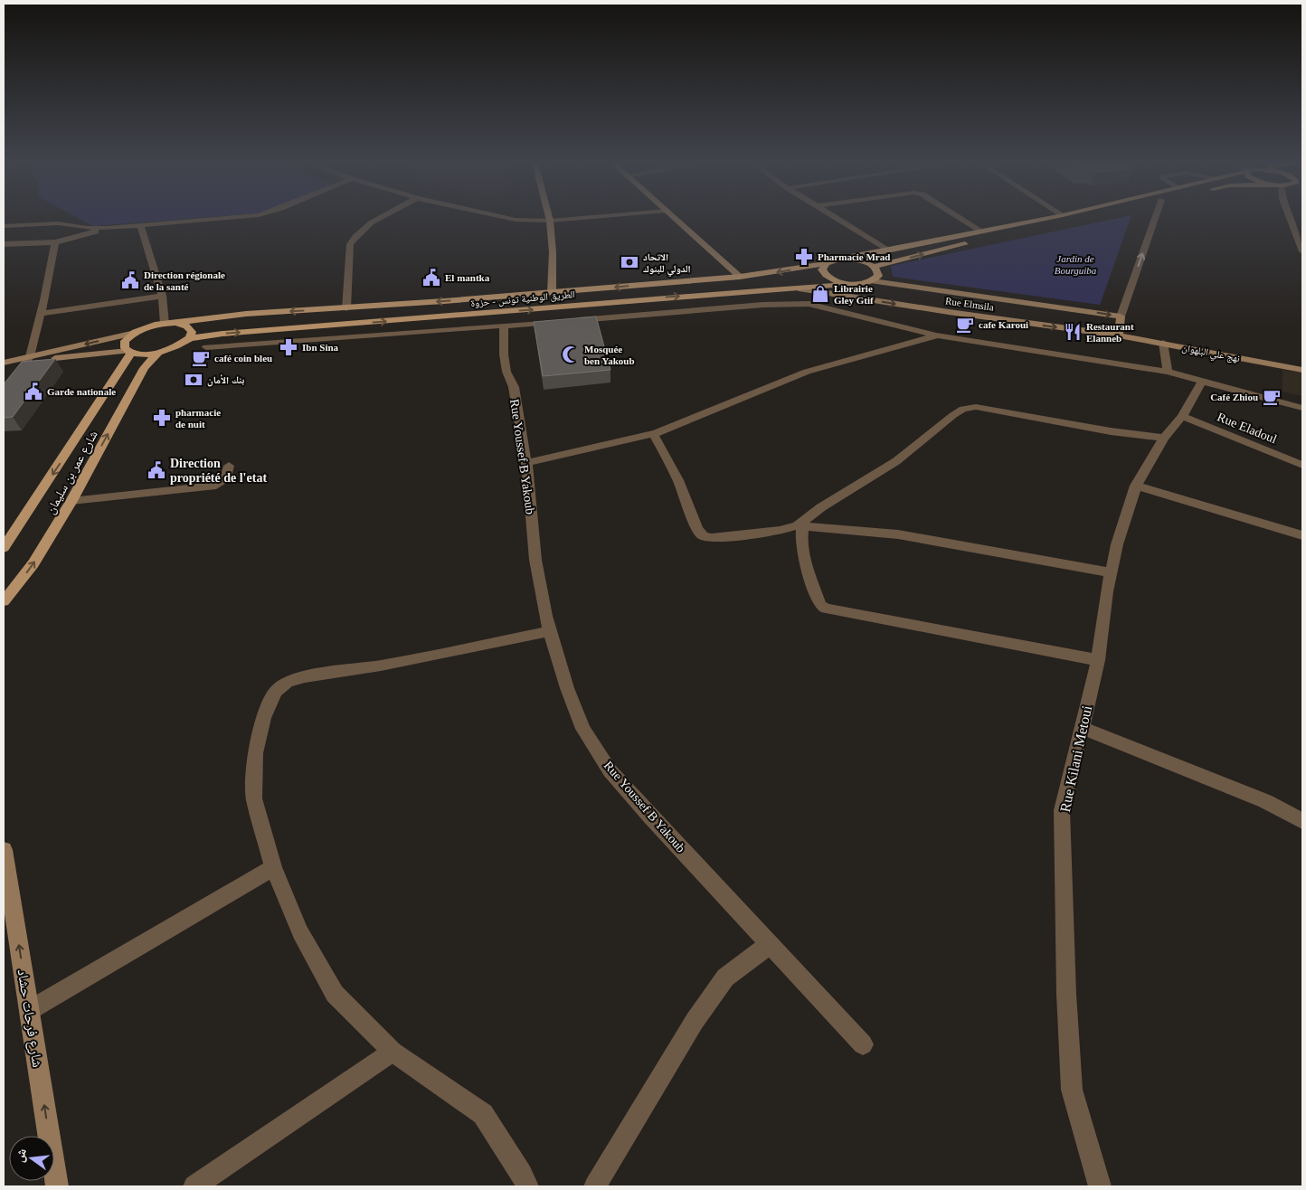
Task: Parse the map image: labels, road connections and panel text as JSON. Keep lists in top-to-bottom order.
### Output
{
  "streets": {
    "main road": ["الطريق الوطنية تونس - حزوة", "شارع عمر بن سليمان"],
    "street": [
      "Rue Elmsila",
      "نهج علي البلهوان",
      "Rue Eladoul",
      "Rue Youssef B Yakoub",
      "Rue Kilani Metoui",
      "شارع فرحات حشاد"
    ]
  },
  "crossings": [
    ["الطريق الوطنية تونس - حزوة", "Rue Elmsila"],
    ["الطريق الوطنية تونس - حزوة", "شارع عمر بن سليمان"],
    ["Rue Elmsila", "نهج علي البلهوان"],
    ["Rue Eladoul", "Rue Kilani Metoui"]
  ],
  "one_way": ["شارع فرحات حشاد"],
  "parks": ["Jardin de Bourguiba"],
  "places": {
    "pharmacy": ["Pharmacie Mrad", "Ibn Sina", "pharmacie de nuit"],
    "bank": ["الاتحاد الدولي للبنوك", "بنك الأمان"],
    "public building": [
      "El mantka",
      "Direction régionale de la santé",
      "Garde nationale",
      "Direction propriété de l'etat"
    ],
    "shop": ["Librairie Gley Gtif"],
    "cafe": ["cafe Karoui", "café coin bleu", "Café Zhiou"],
    "restaurant": ["Restaurant Elanneb"],
    "mosque": ["Mosquée ben Yakoub"]
  },
  "north": "left"
}
